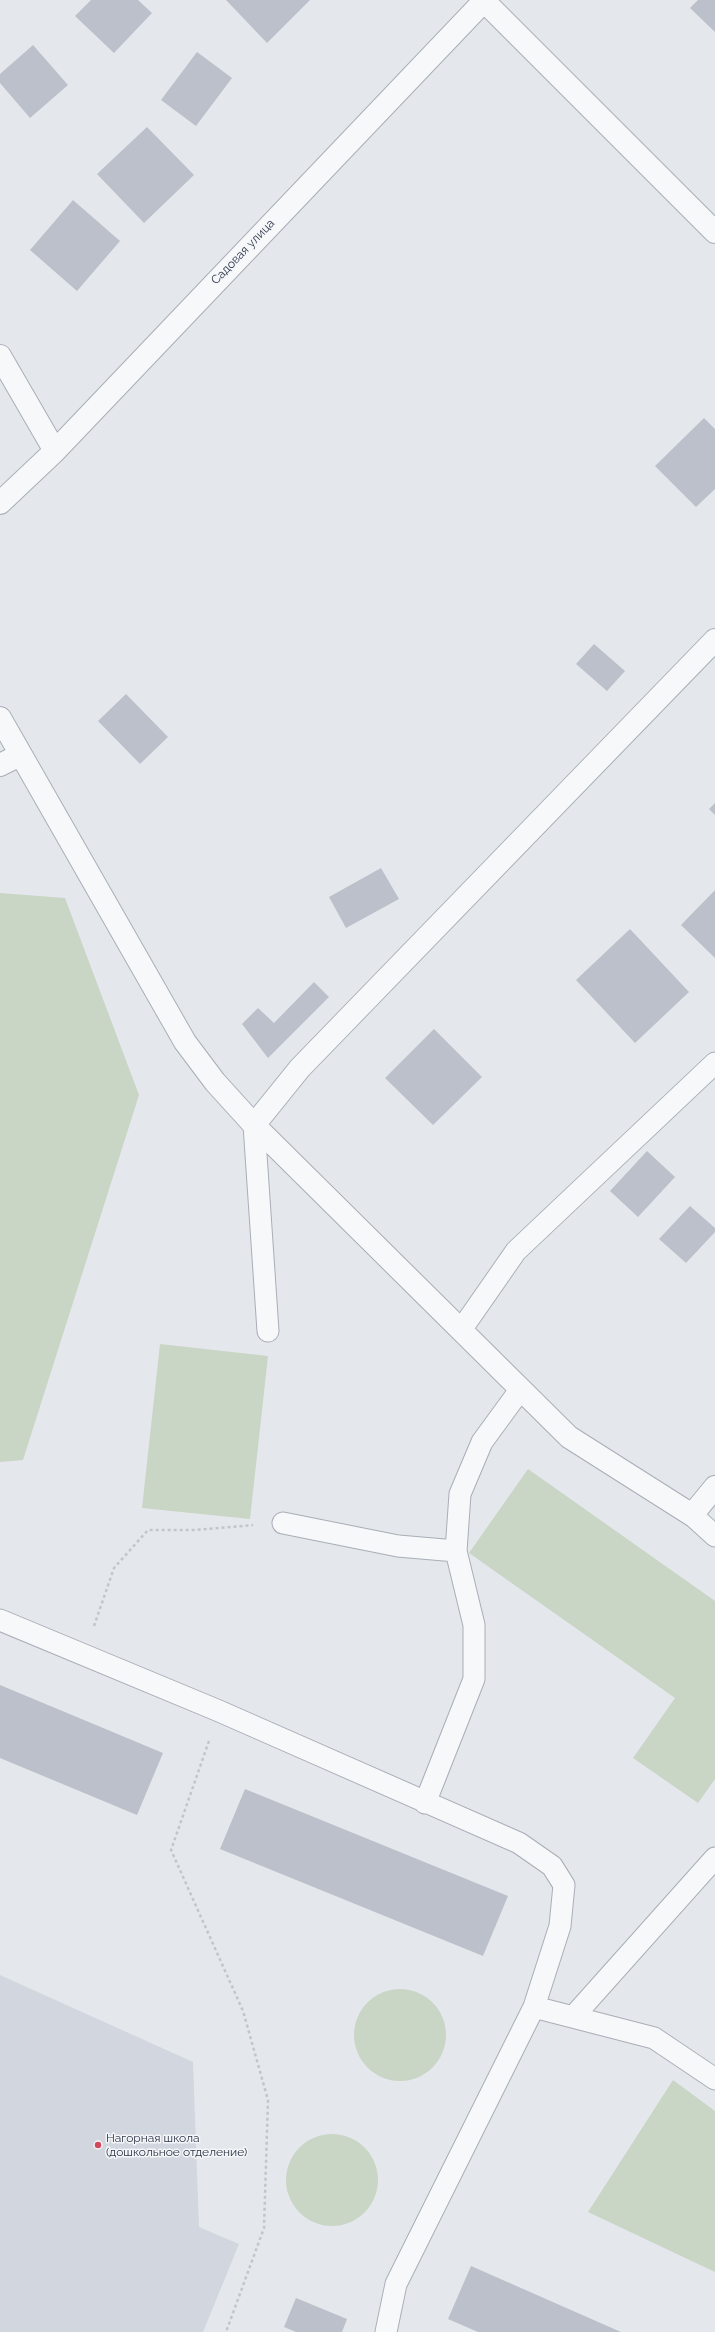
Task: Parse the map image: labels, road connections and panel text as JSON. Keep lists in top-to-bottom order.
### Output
{
  "streets": {
    "street": ["Садовая улица"]
  },
  "places": ["Нагорная школа (дошкольное отделение)"]
}
